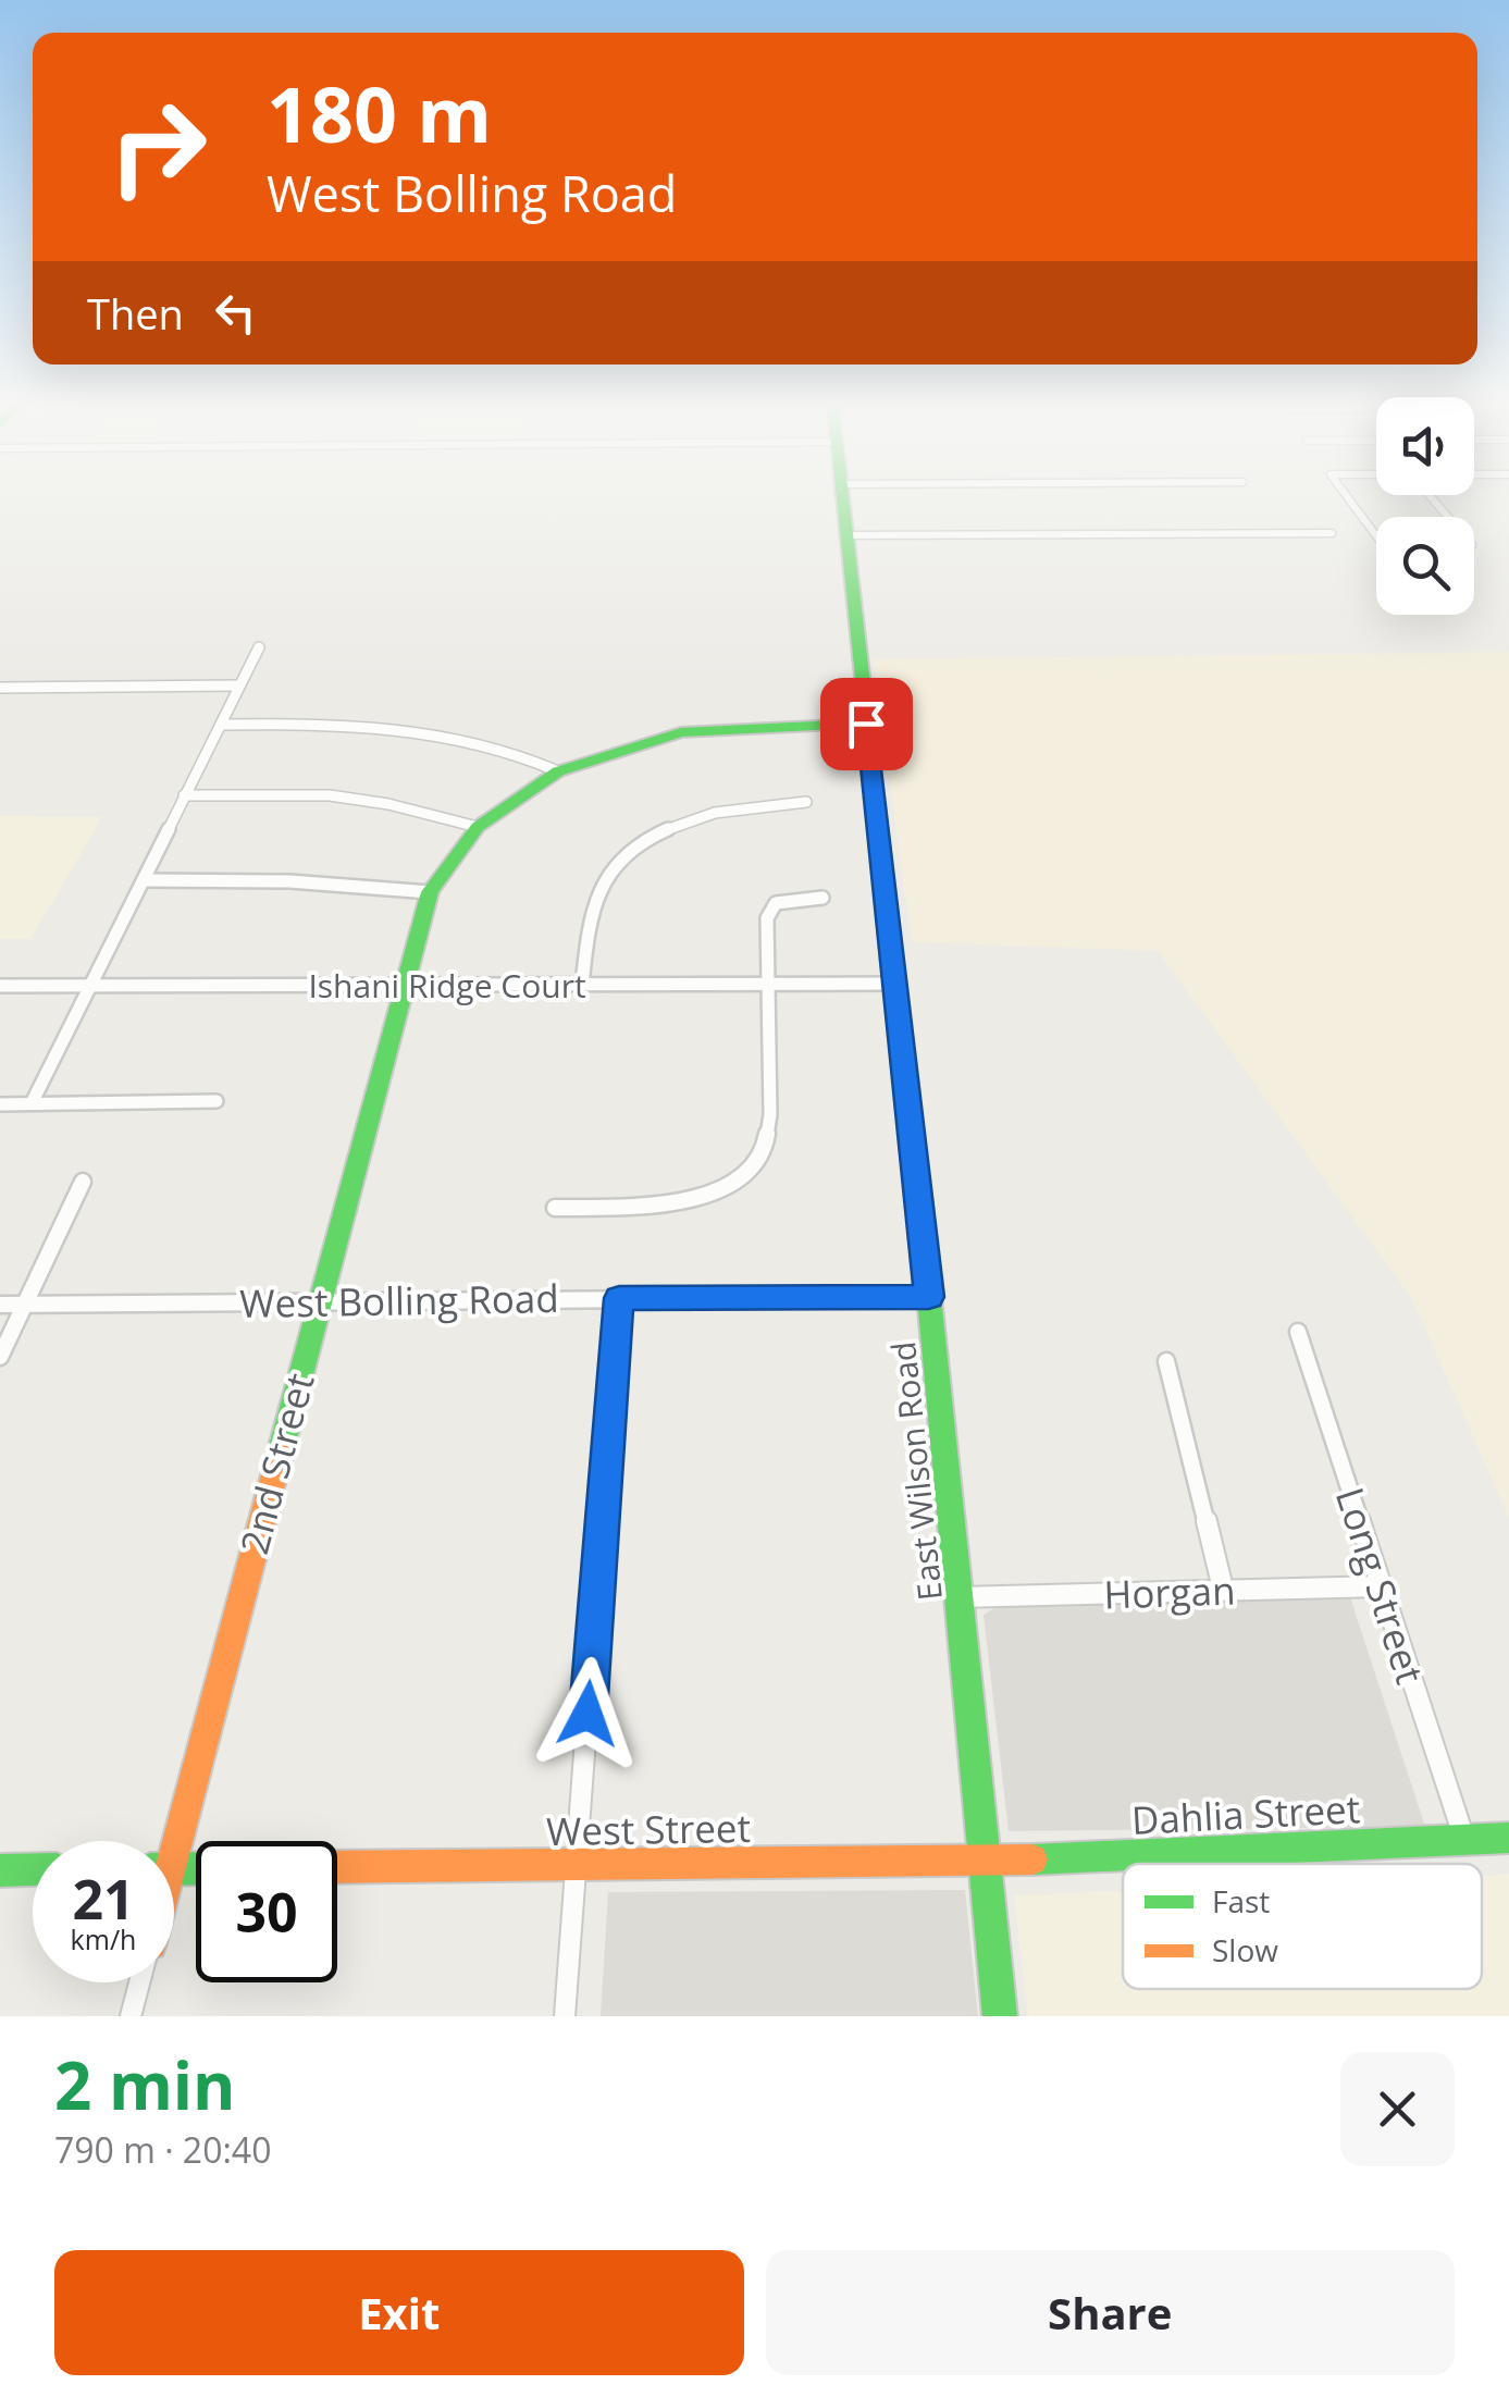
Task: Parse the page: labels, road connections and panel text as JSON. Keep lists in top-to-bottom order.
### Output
{
  "streets": {
    "street": [
      "Ishani Ridge Court",
      "West Bolling Road",
      "2nd Street",
      "East Wilson Road",
      "Long Street",
      "Horgan",
      "Dahlia Street",
      "West Street"
    ]
  },
  "crossings": [
    ["Ishani Ridge Court", "2nd Street"],
    ["Ishani Ridge Court", "East Wilson Road"],
    ["West Bolling Road", "2nd Street"],
    ["West Bolling Road", "East Wilson Road"],
    ["East Wilson Road", "Horgan"],
    ["East Wilson Road", "Dahlia Street"],
    ["East Wilson Road", "West Street"],
    ["Long Street", "Horgan"],
    ["Long Street", "Dahlia Street"],
    ["Dahlia Street", "West Street"]
  ],
  "legend": ["Fast", "Slow"],
  "page": {
    "turn": ["180 m", "West Bolling Road"],
    "then": "Then",
    "speed": "21 km/h",
    "limit": "30",
    "heading": ["2 min", "790 m · 20:40"],
    "buttons": ["Exit", "Share"]
  }
}
